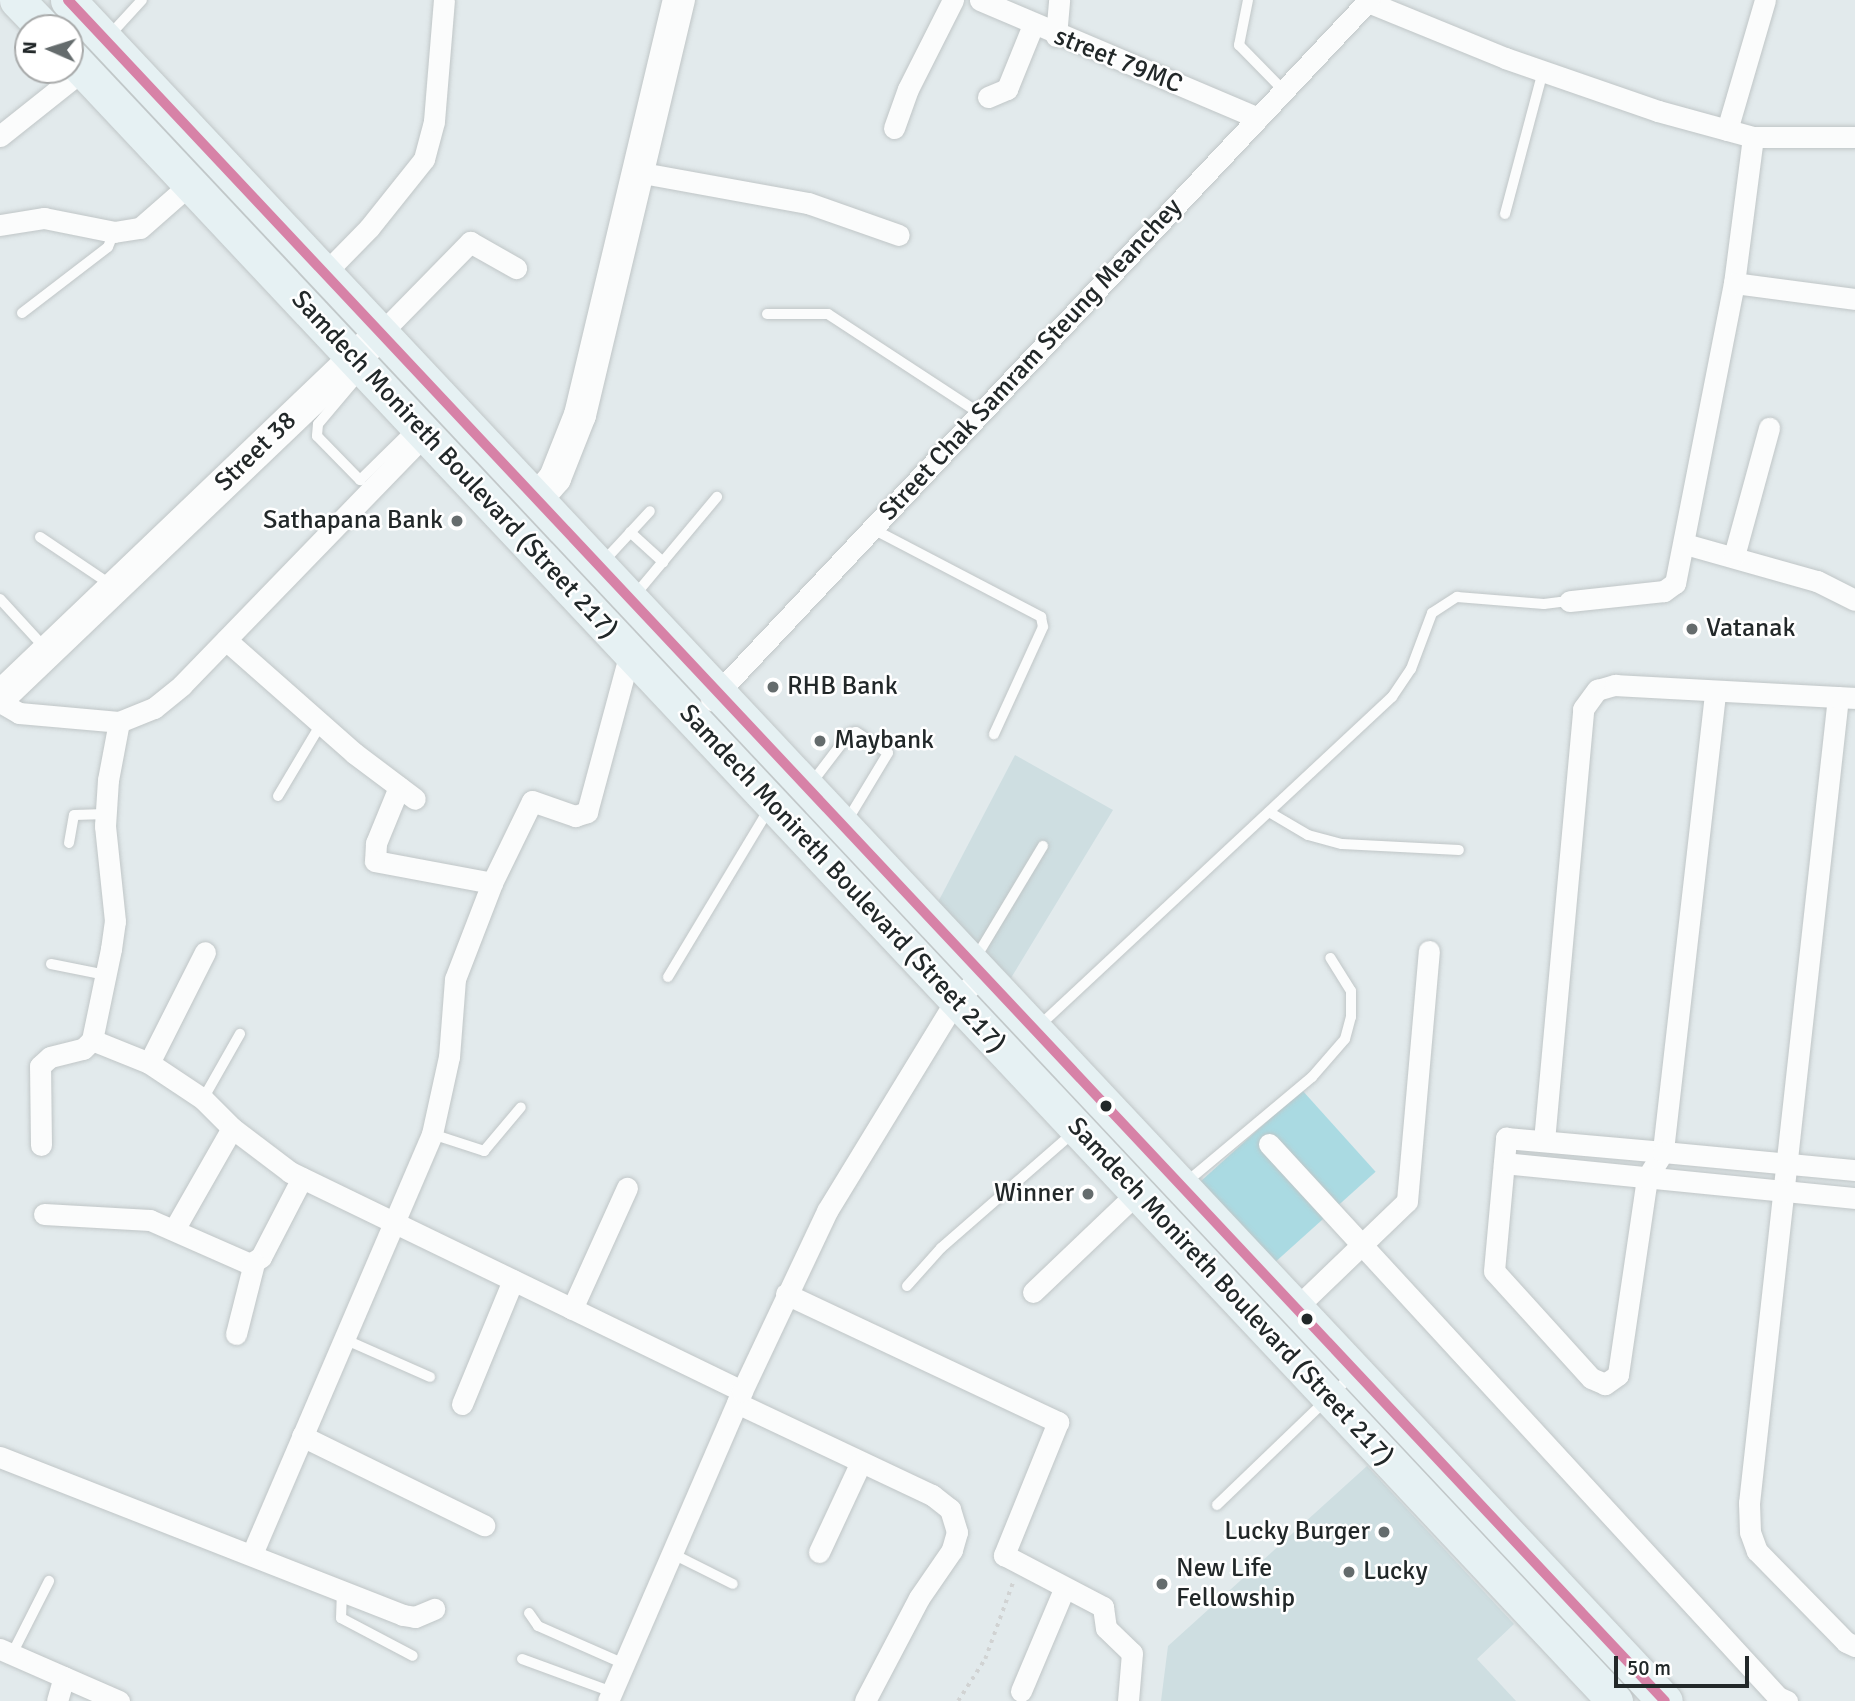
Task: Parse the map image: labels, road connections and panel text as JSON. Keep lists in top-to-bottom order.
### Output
{
  "streets": {
    "main road": ["Samdech Monireth Boulevard (Street 217)"],
    "street": ["street 79MC", "Street Chak Samram Steung Meanchey", "Street 38"]
  },
  "crossings": [
    ["street 79MC", "Street Chak Samram Steung Meanchey"],
    ["Street Chak Samram Steung Meanchey", "Samdech Monireth Boulevard (Street 217)"],
    ["Street 38", "Samdech Monireth Boulevard (Street 217)"]
  ],
  "places": [
    "Sathapana Bank",
    "Vatanak",
    "RHB Bank",
    "Maybank",
    "Winner",
    "Lucky Burger",
    "Lucky",
    "New Life Fellowship"
  ],
  "scale_bar": "50 m",
  "north": "left"
}
